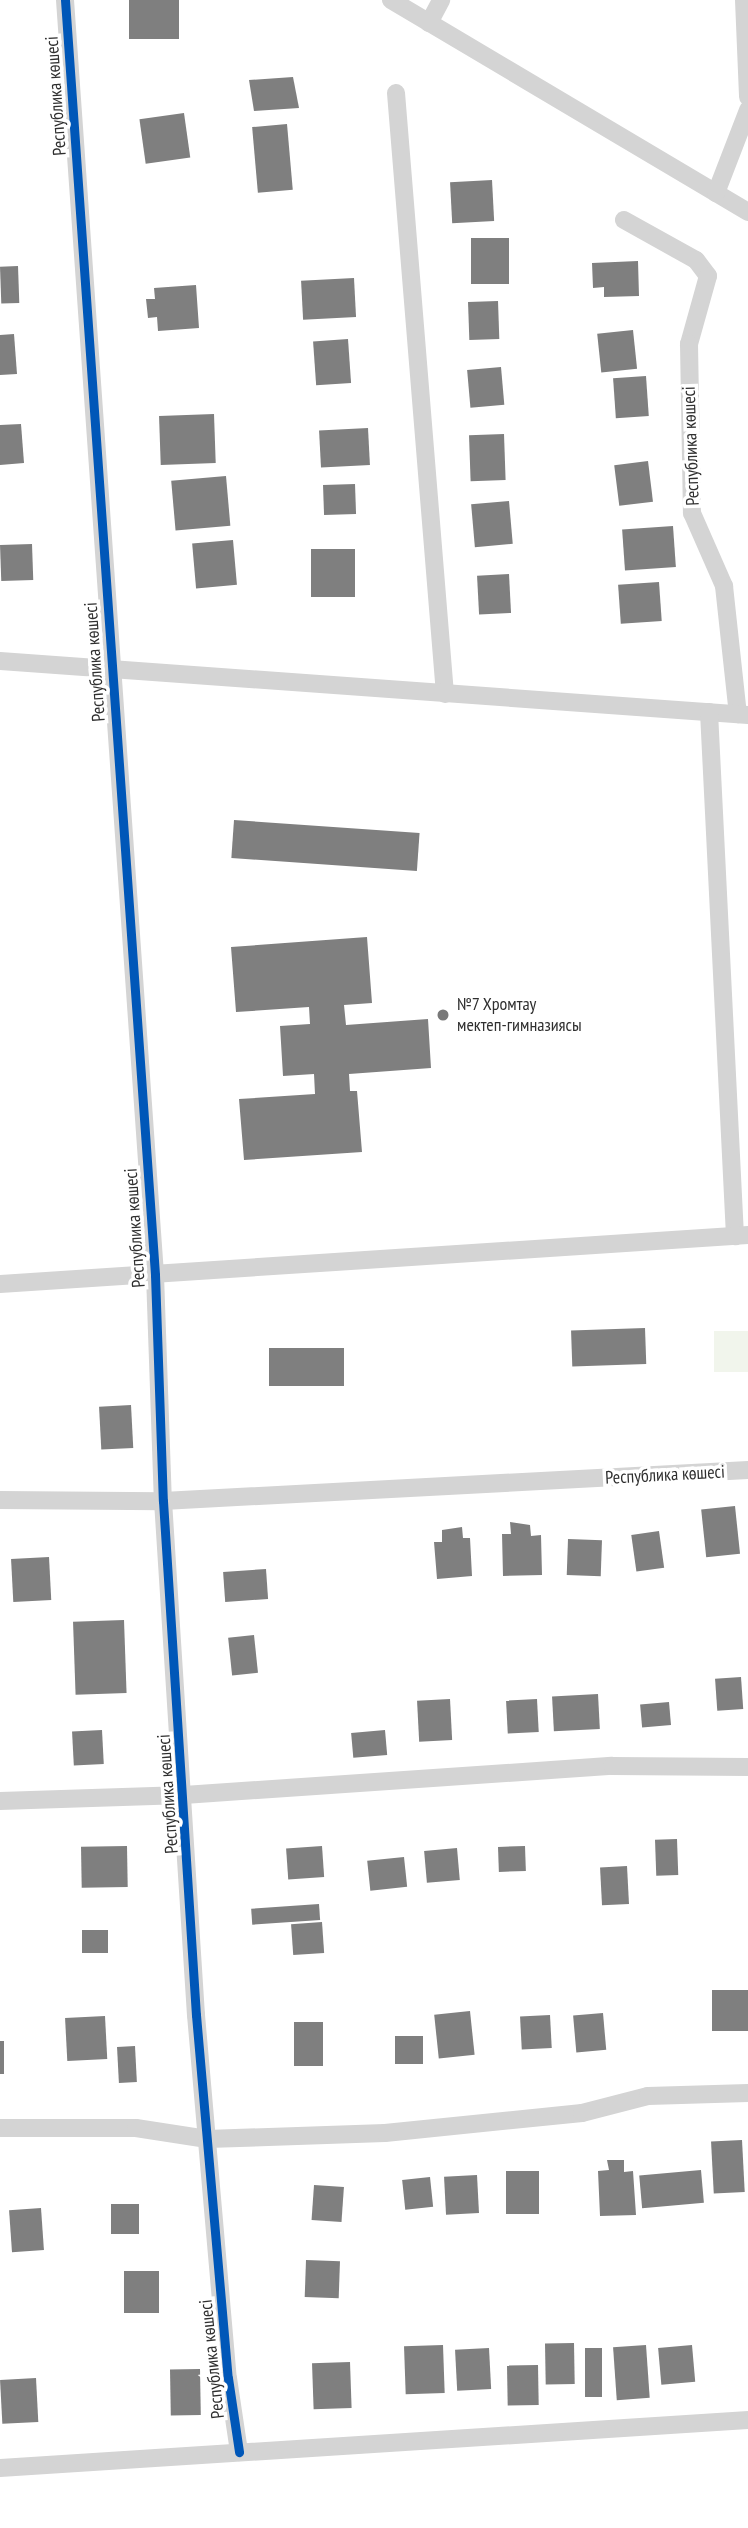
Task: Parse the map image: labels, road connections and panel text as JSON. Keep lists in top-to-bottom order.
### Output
{
  "streets": {
    "street": ["Республика көшесі"]
  },
  "places": ["№7 Хромтау мектеп-гимназиясы"]
}
